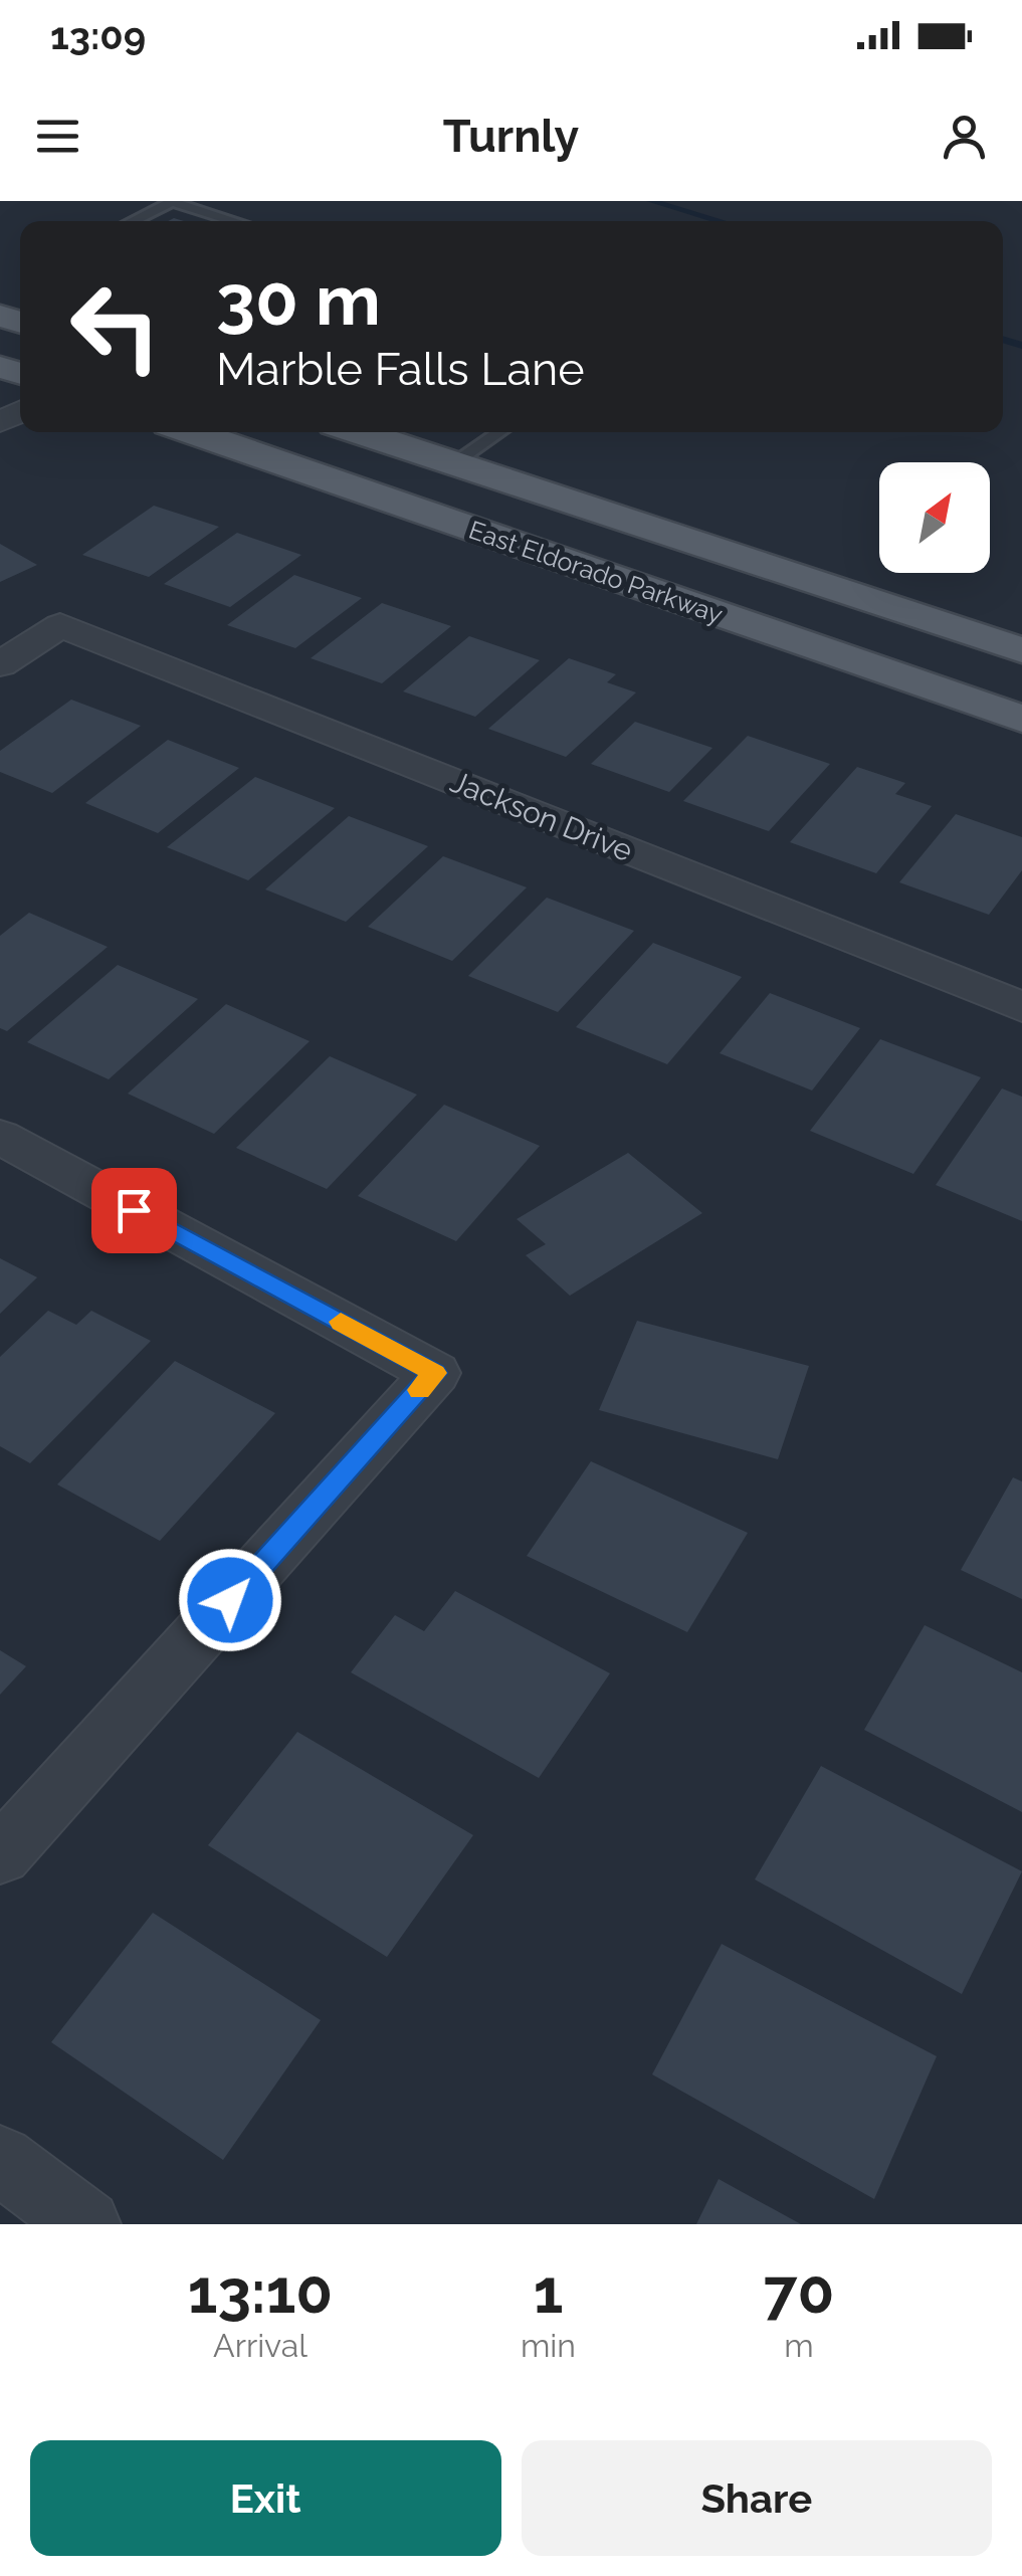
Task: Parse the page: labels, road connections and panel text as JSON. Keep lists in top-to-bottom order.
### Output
{
  "streets": {
    "main road": ["East Eldorado Parkway"],
    "street": ["Jackson Drive"]
  },
  "north": "top right",
  "page": {
    "status": "13:09",
    "header": "Turnly",
    "turn": ["30 m", "Marble Falls Lane"],
    "eta": [
      "13:10",
      "Arrival",
      "1",
      "min",
      "70",
      "m"
    ],
    "buttons": ["Exit", "Share"]
  }
}
